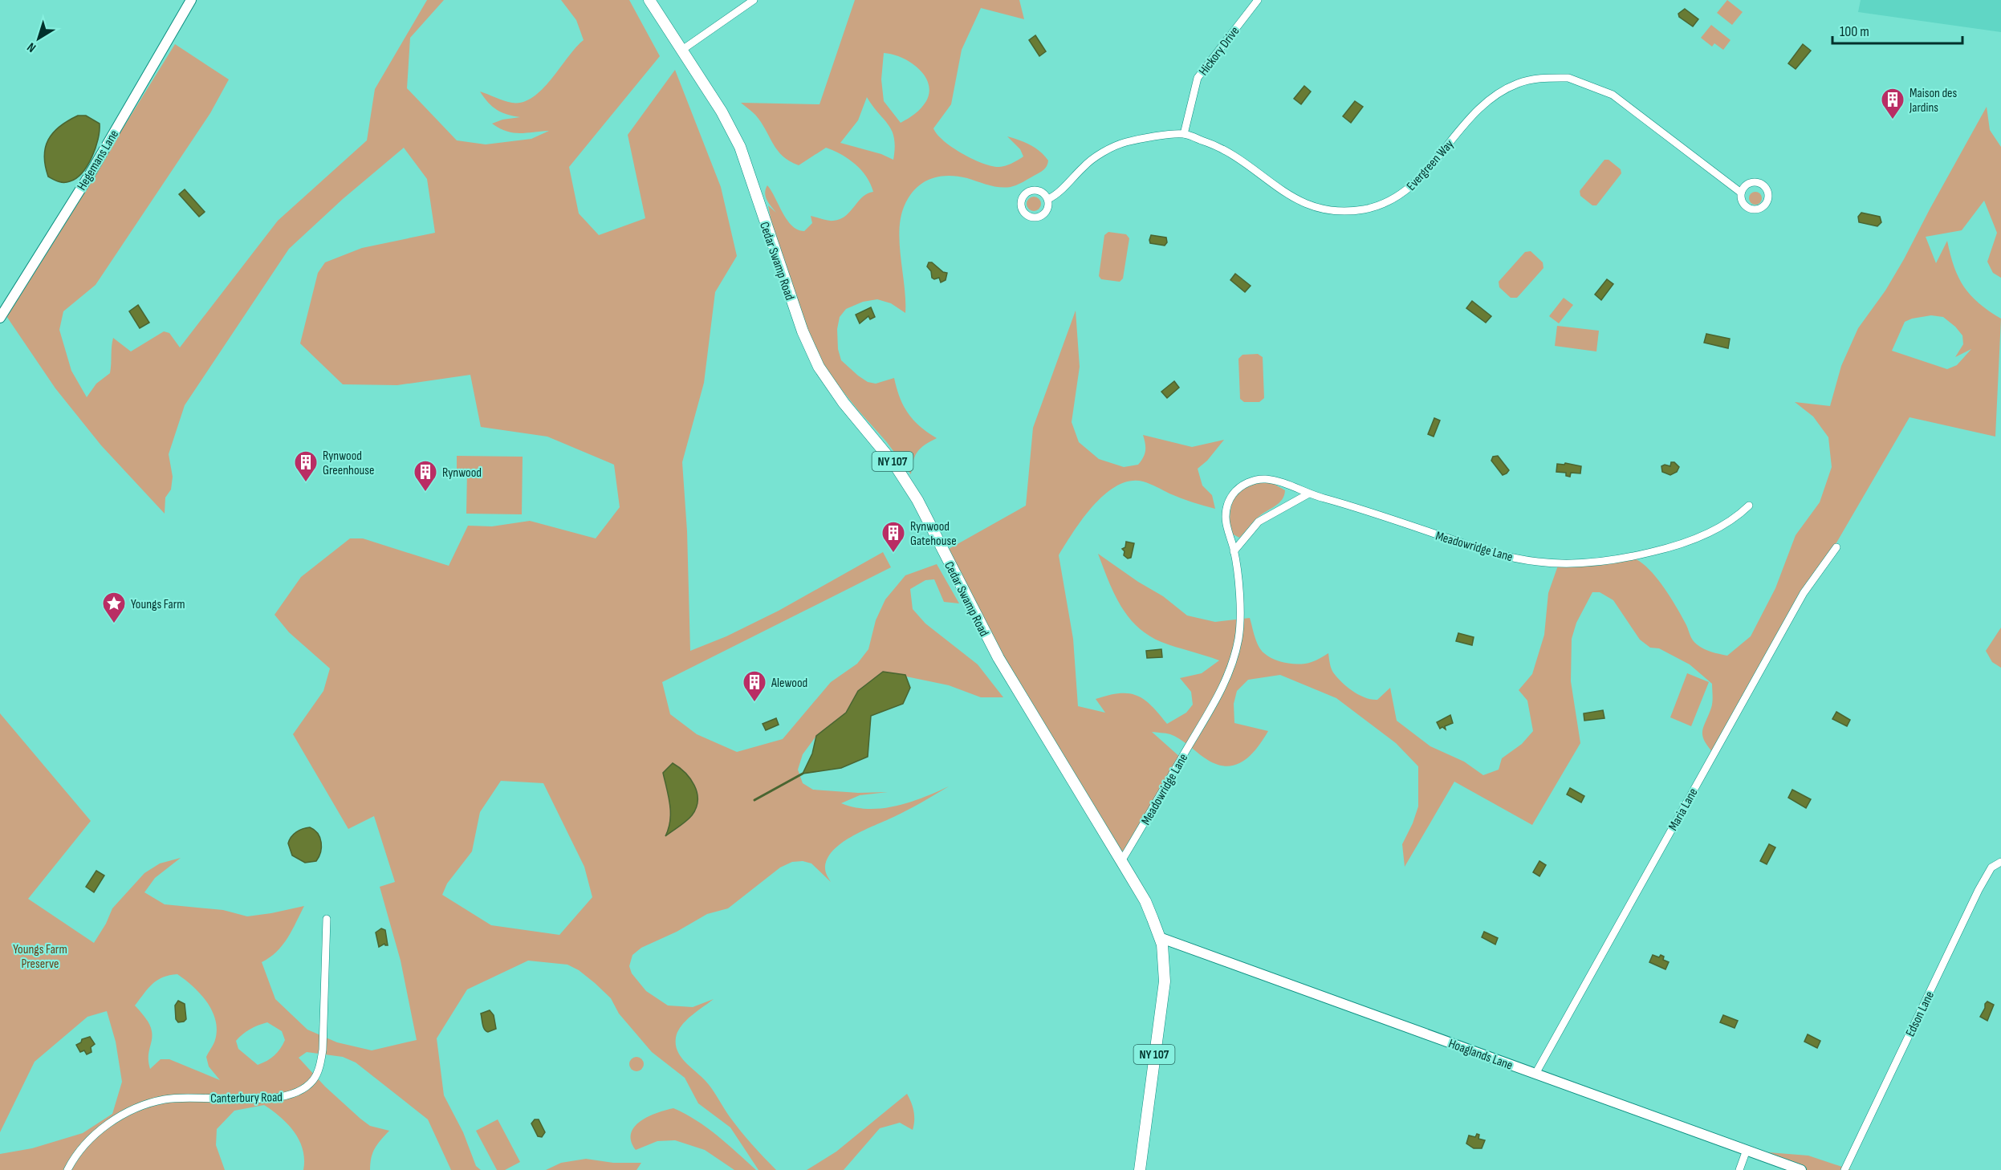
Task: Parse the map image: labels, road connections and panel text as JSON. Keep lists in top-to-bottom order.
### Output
{
  "streets": {
    "main road": ["Cedar Swamp Road", "NY 107"],
    "street": [
      "Hickory Drive",
      "Hegemans Lane",
      "Evergreen Way",
      "Meadowridge Lane",
      "Maria Lane",
      "Edson Lane",
      "Hoaglands Lane",
      "Canterbury Road"
    ]
  },
  "crossings": [
    ["Hickory Drive", "Evergreen Way"],
    ["Cedar Swamp Road", "Meadowridge Lane"],
    ["Cedar Swamp Road", "Hoaglands Lane"],
    ["Maria Lane", "Hoaglands Lane"]
  ],
  "parks": ["Youngs Farm Preserve"],
  "places": {
    "building": [
      "Maison des Jardins",
      "Rynwood Greenhouse",
      "Rynwood",
      "Rynwood Gatehouse",
      "Alewood"
    ],
    "place": ["Youngs Farm"]
  },
  "scale_bar": "100 m",
  "north": "bottom left"
}
